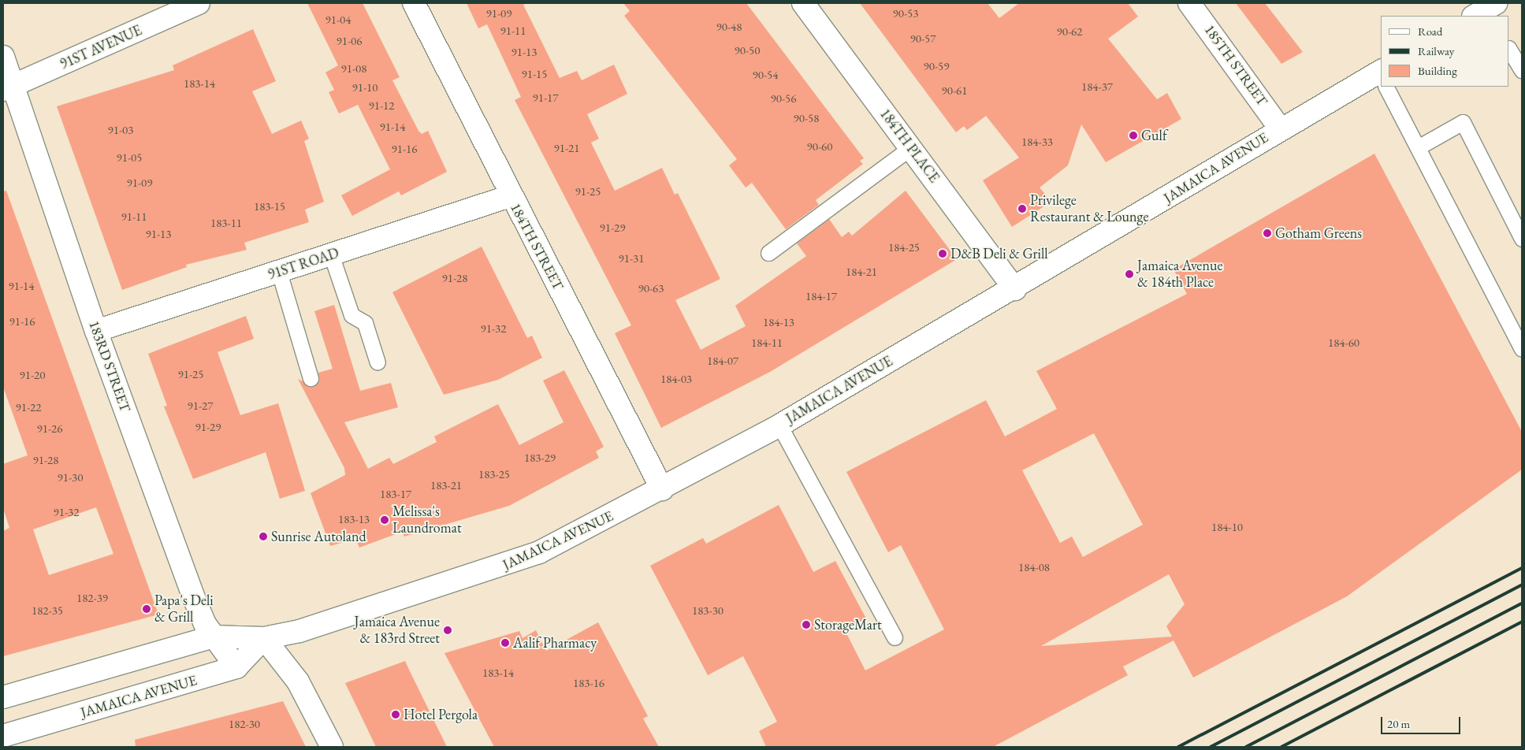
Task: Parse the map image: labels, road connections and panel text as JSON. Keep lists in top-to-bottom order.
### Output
{
  "streets": {
    "street": [
      "91ST AVENUE",
      "185TH STREET",
      "184TH PLACE",
      "JAMAICA AVENUE",
      "184TH STREET",
      "91ST ROAD",
      "183RD STREET"
    ]
  },
  "crossings": [
    ["91ST AVENUE", "183RD STREET"],
    ["185TH STREET", "JAMAICA AVENUE"],
    ["184TH PLACE", "JAMAICA AVENUE"],
    ["JAMAICA AVENUE", "184TH STREET"],
    ["JAMAICA AVENUE", "183RD STREET"],
    ["184TH STREET", "91ST ROAD"],
    ["91ST ROAD", "183RD STREET"]
  ],
  "places": [
    "Gulf",
    "Privilege Restaurant & Lounge",
    "Gotham Greens",
    "D&B Deli & Grill",
    "Jamaica Avenue & 184th Place",
    "Melissa's Laundromat",
    "Sunrise Autoland",
    "Papa's Deli & Grill",
    "StorageMart",
    "Jamaica Avenue & 183rd Street",
    "Aalif Pharmacy",
    "Hotel Pergola"
  ],
  "house_numbers": [
    "91-09",
    "90-53",
    "91-04",
    "90-48",
    "91-11",
    "90-62",
    "90-57",
    "91-06",
    "90-50",
    "91-13",
    "90-59",
    "91-08",
    "91-15",
    "90-54",
    "183-14",
    "184-37",
    "91-10",
    "90-61",
    "91-17",
    "90-56",
    "91-12",
    "90-58",
    "91-14",
    "91-03",
    "184-33",
    "90-60",
    "91-21",
    "91-16",
    "91-05",
    "91-09",
    "91-25",
    "183-15",
    "91-11",
    "183-11",
    "91-29",
    "91-13",
    "184-25",
    "91-31",
    "184-21",
    "91-28",
    "91-14",
    "90-63",
    "184-17",
    "91-16",
    "184-13",
    "91-32",
    "184-11",
    "184-60",
    "184-07",
    "91-25",
    "91-20",
    "184-03",
    "91-27",
    "91-22",
    "91-29",
    "91-26",
    "183-29",
    "91-28",
    "183-25",
    "91-30",
    "183-21",
    "183-17",
    "91-32",
    "183-13",
    "184-10",
    "184-08",
    "182-39",
    "182-35",
    "183-30",
    "183-14",
    "183-16",
    "182-30"
  ],
  "legend": ["Road", "Railway", "Building"],
  "scale_bar": "20 m"
}
